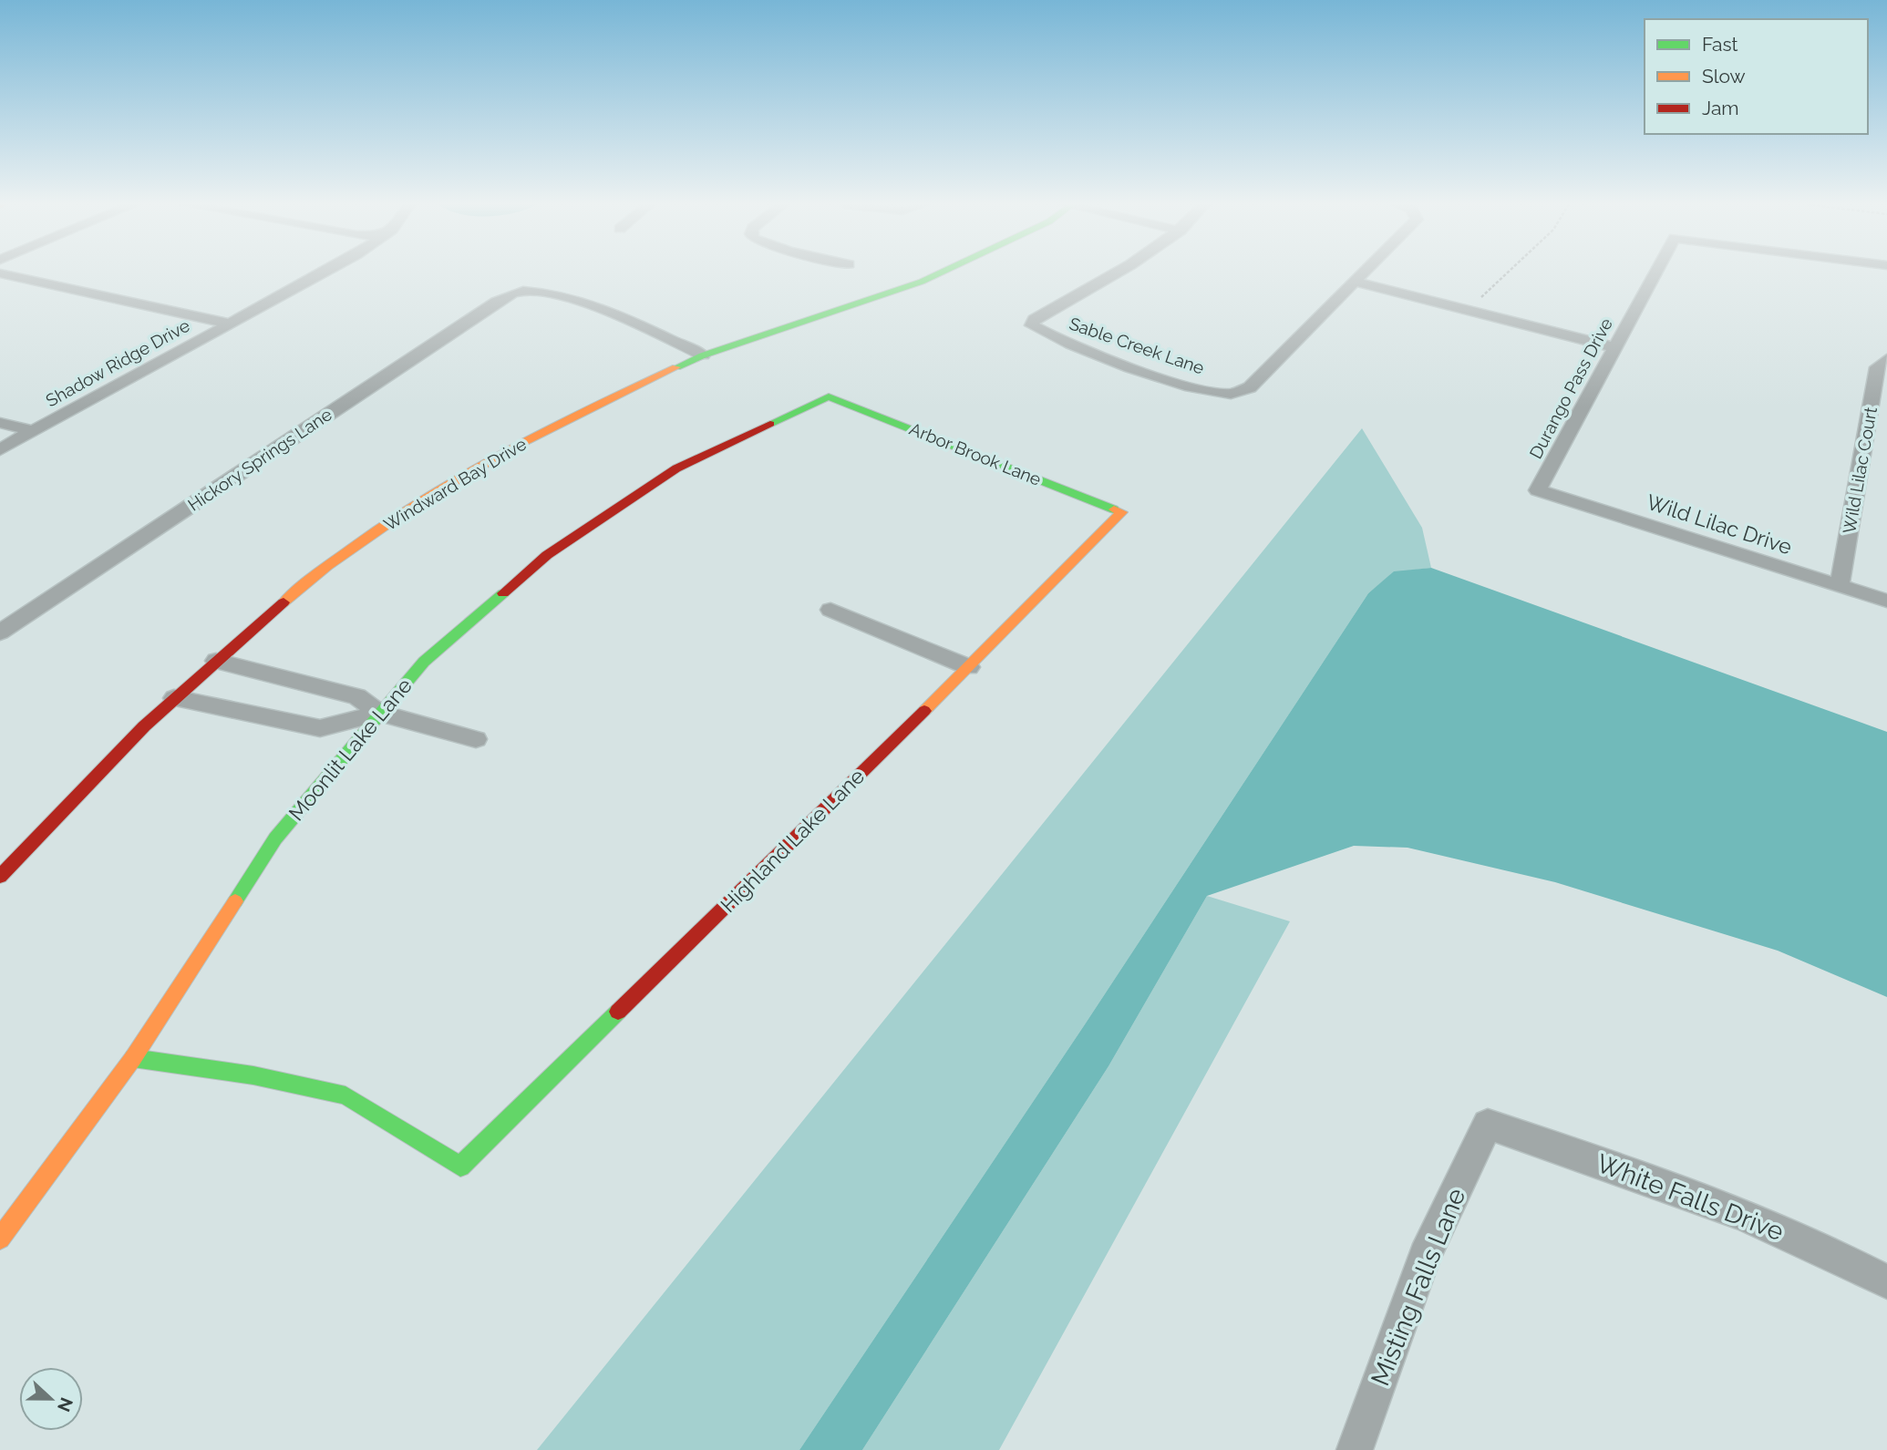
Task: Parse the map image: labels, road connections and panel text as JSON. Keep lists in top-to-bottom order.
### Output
{
  "streets": {
    "street": [
      "Sable Creek Lane",
      "Shadow Ridge Drive",
      "Durango Pass Drive",
      "Arbor Brook Lane",
      "Hickory Springs Lane",
      "Wild Lilac Court",
      "Windward Bay Drive",
      "Wild Lilac Drive",
      "Moonlit Lake Lane",
      "Highland Lake Lane",
      "White Falls Drive",
      "Misting Falls Lane"
    ]
  },
  "crossings": [
    ["Durango Pass Drive", "Wild Lilac Drive"],
    ["Arbor Brook Lane", "Moonlit Lake Lane"],
    ["Arbor Brook Lane", "Highland Lake Lane"],
    ["Hickory Springs Lane", "Windward Bay Drive"],
    ["Wild Lilac Court", "Wild Lilac Drive"],
    ["Moonlit Lake Lane", "Highland Lake Lane"],
    ["White Falls Drive", "Misting Falls Lane"]
  ],
  "legend": ["Fast", "Slow", "Jam"],
  "north": "right"
}
